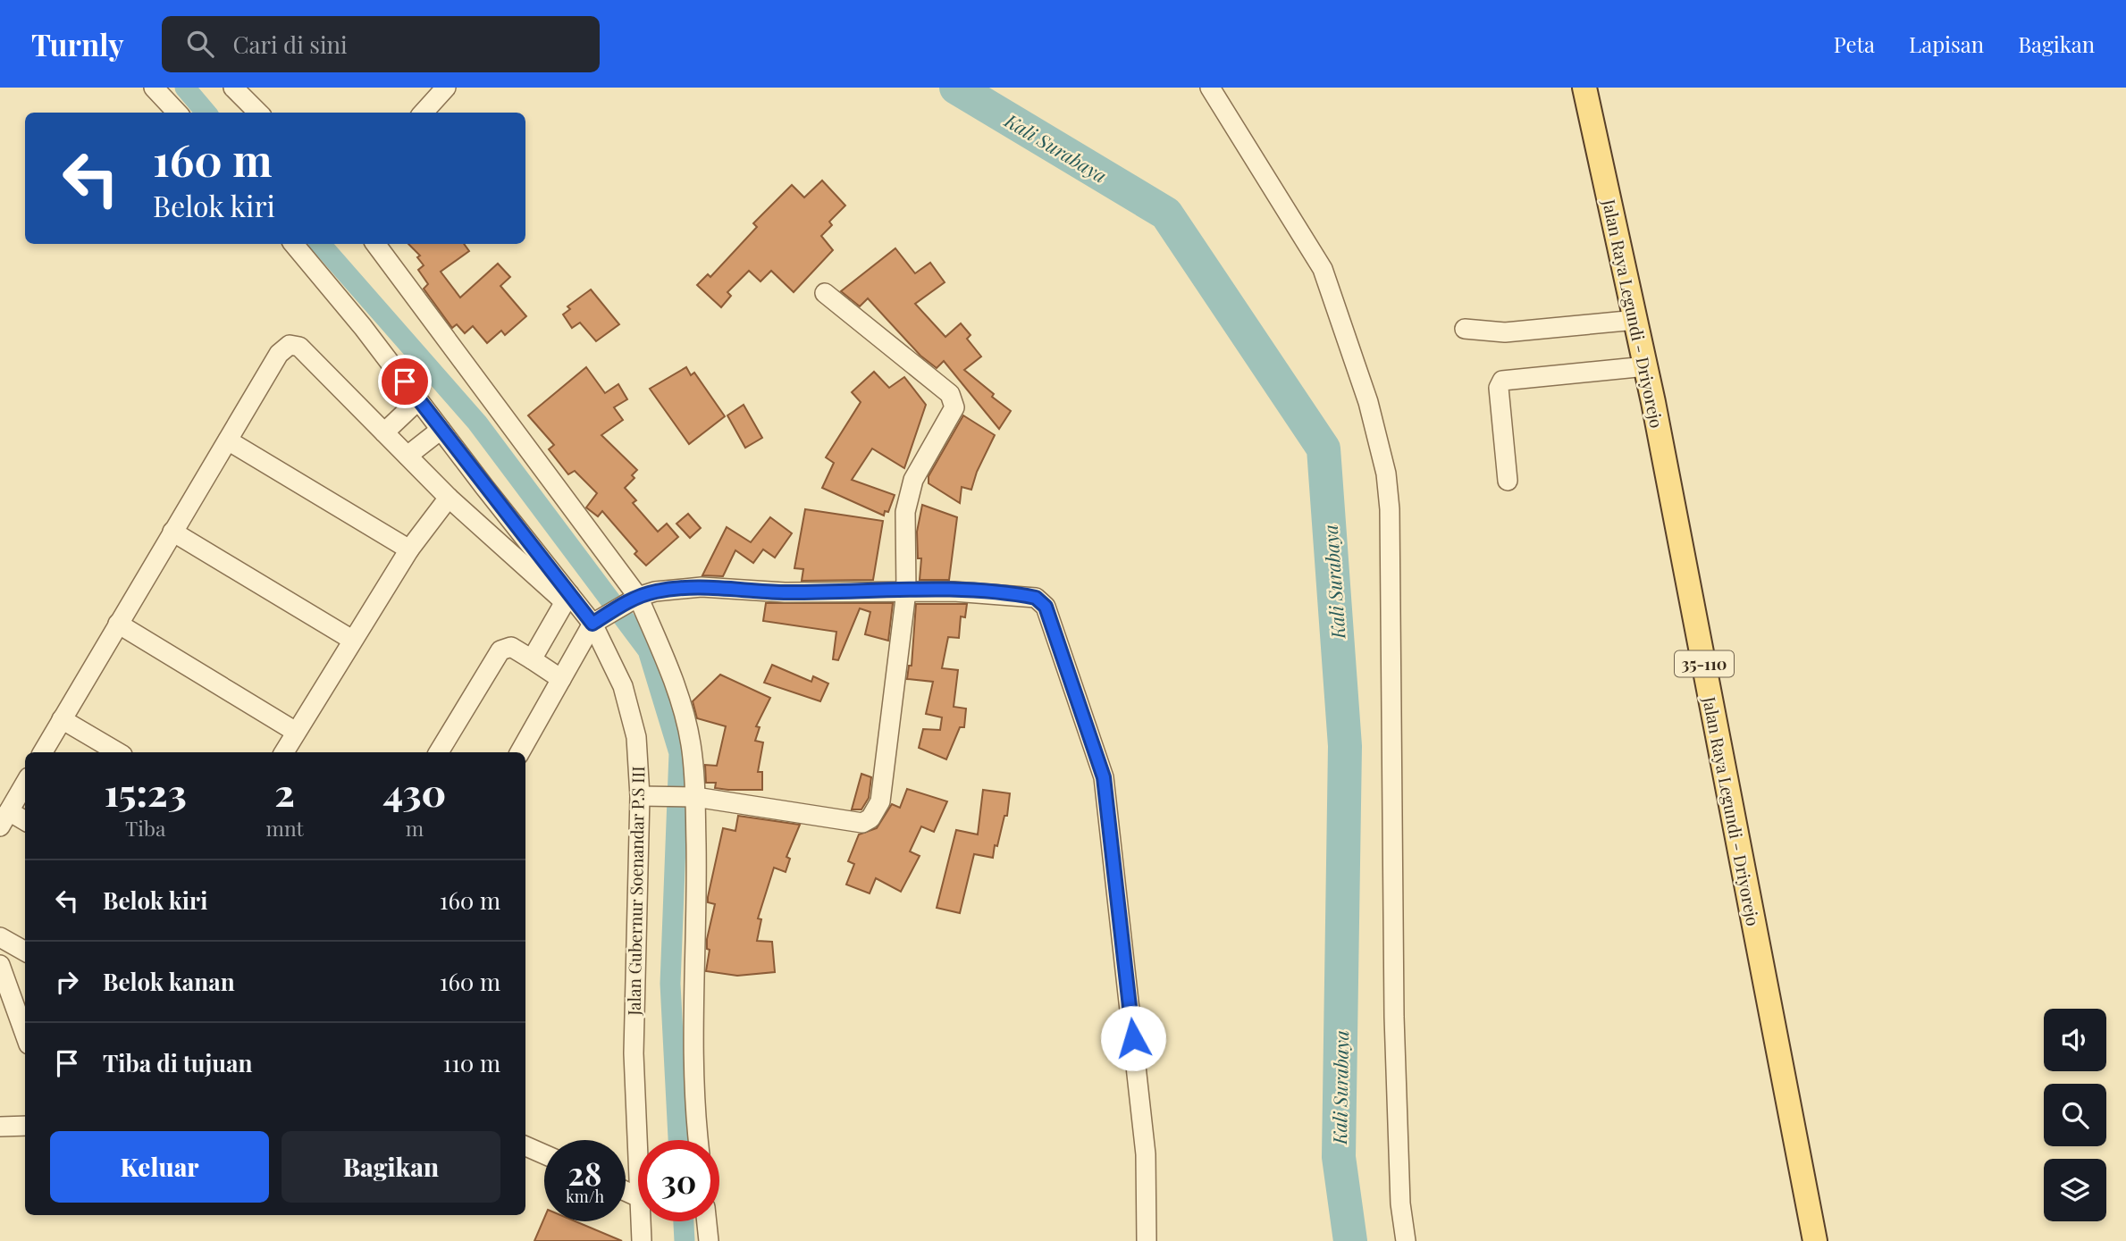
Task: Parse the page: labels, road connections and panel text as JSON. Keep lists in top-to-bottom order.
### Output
{
  "streets": {
    "main road": ["Jalan Raya Legundi - Driyorejo", "35-110"],
    "street": ["Jalan Gubernur Soenandar P.S III"]
  },
  "water": ["Kali Surabaya"],
  "page": {
    "header": "Turnly",
    "search": "Cari di sini",
    "nav": ["Peta", "Lapisan", "Bagikan"],
    "turn": ["160 m", "Belok kiri"],
    "eta": [
      "15:23",
      "Tiba",
      "2",
      "mnt",
      "430",
      "m"
    ],
    "list": [
      {
        "name": "Belok kiri",
        "value": "160 m"
      },
      {
        "name": "Belok kanan",
        "value": "160 m"
      },
      {
        "name": "Tiba di tujuan",
        "value": "110 m"
      }
    ],
    "buttons": ["Keluar", "Bagikan"],
    "speed": "28 km/h",
    "limit": "30"
  }
}
